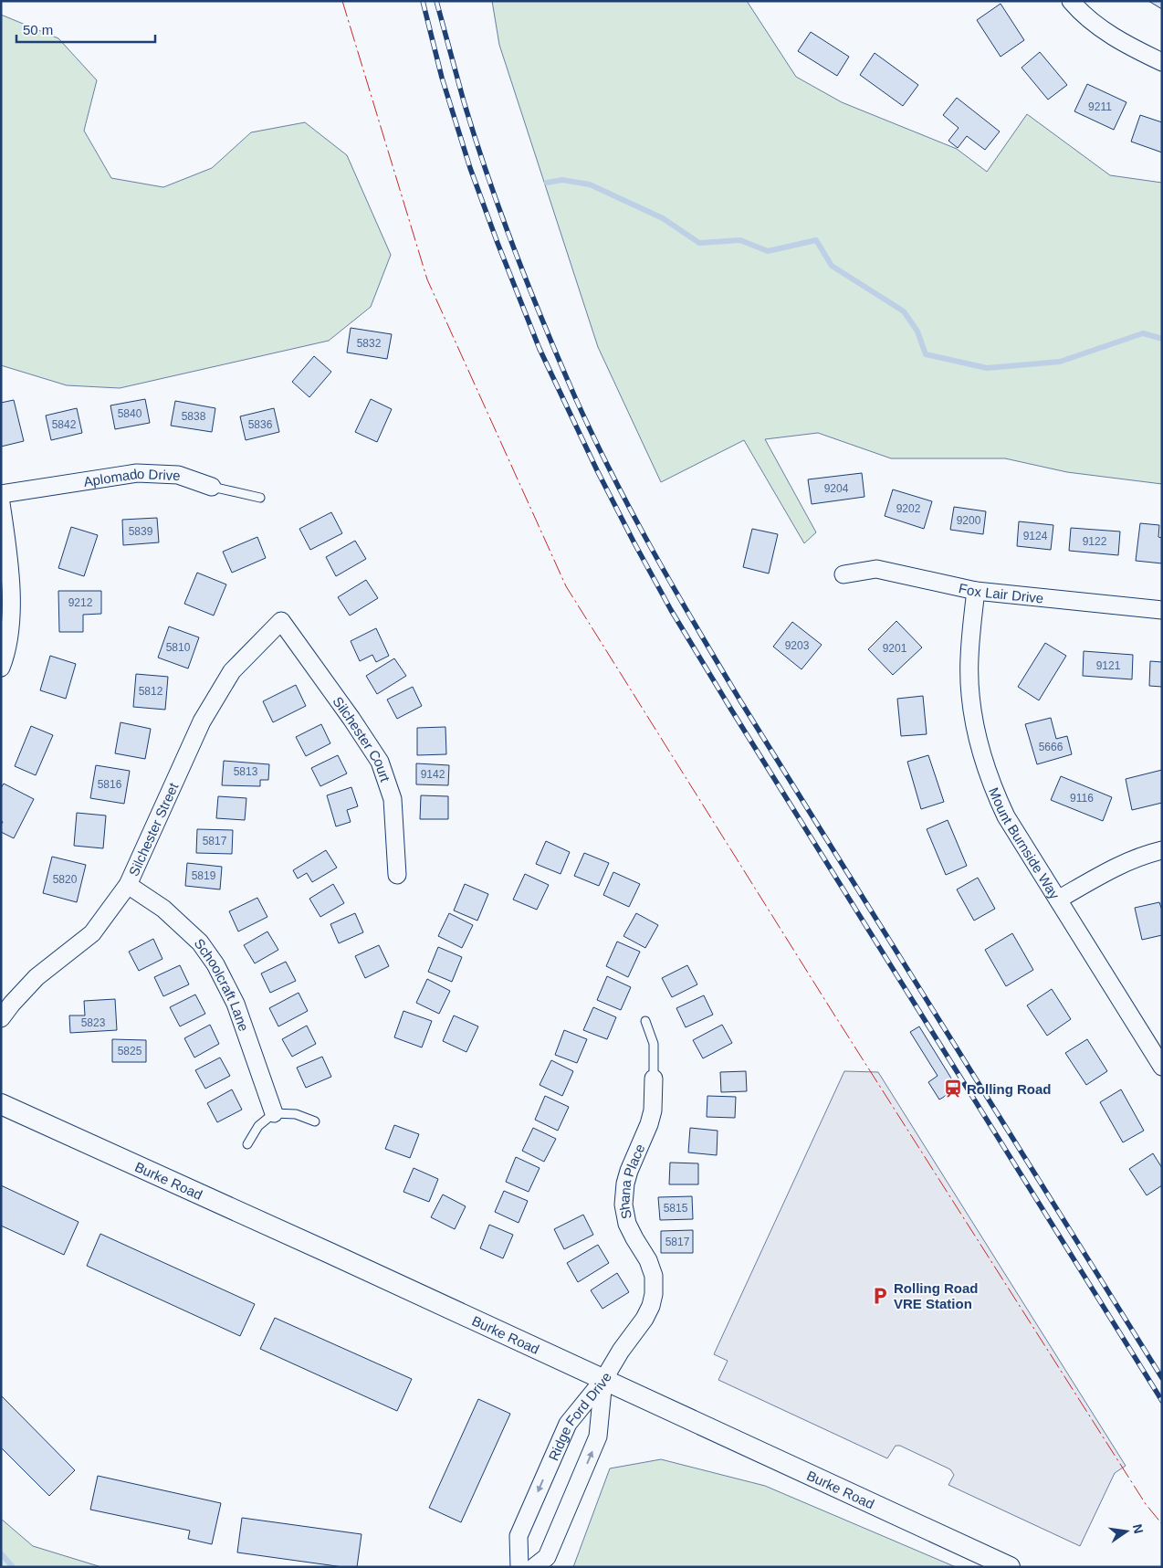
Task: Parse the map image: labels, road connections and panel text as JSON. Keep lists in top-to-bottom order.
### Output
{
  "streets": {
    "street": [
      "Aplomado Drive",
      "Fox Lair Drive",
      "Silchester Court",
      "Silchester Street",
      "Mount Burnside Way",
      "Schoolcraft Lane",
      "Burke Road",
      "Shana Place",
      "Ridge Ford Drive"
    ]
  },
  "crossings": [
    ["Fox Lair Drive", "Mount Burnside Way"],
    ["Silchester Court", "Silchester Street"],
    ["Silchester Street", "Schoolcraft Lane"],
    ["Burke Road", "Shana Place"],
    ["Burke Road", "Ridge Ford Drive"],
    ["Shana Place", "Ridge Ford Drive"]
  ],
  "places": {
    "station": ["Rolling Road"],
    "parking": ["Rolling Road VRE Station"]
  },
  "house_numbers": [
    "9211",
    "5832",
    "5840",
    "5838",
    "5842",
    "5836",
    "9204",
    "9202",
    "9200",
    "5839",
    "9124",
    "9122",
    "9212",
    "9203",
    "5810",
    "9201",
    "9121",
    "5812",
    "5666",
    "5813",
    "9142",
    "5816",
    "9116",
    "5817",
    "5819",
    "5820",
    "5823",
    "5825",
    "5815",
    "5817"
  ],
  "scale_bar": "50 m",
  "north": "right"
}
